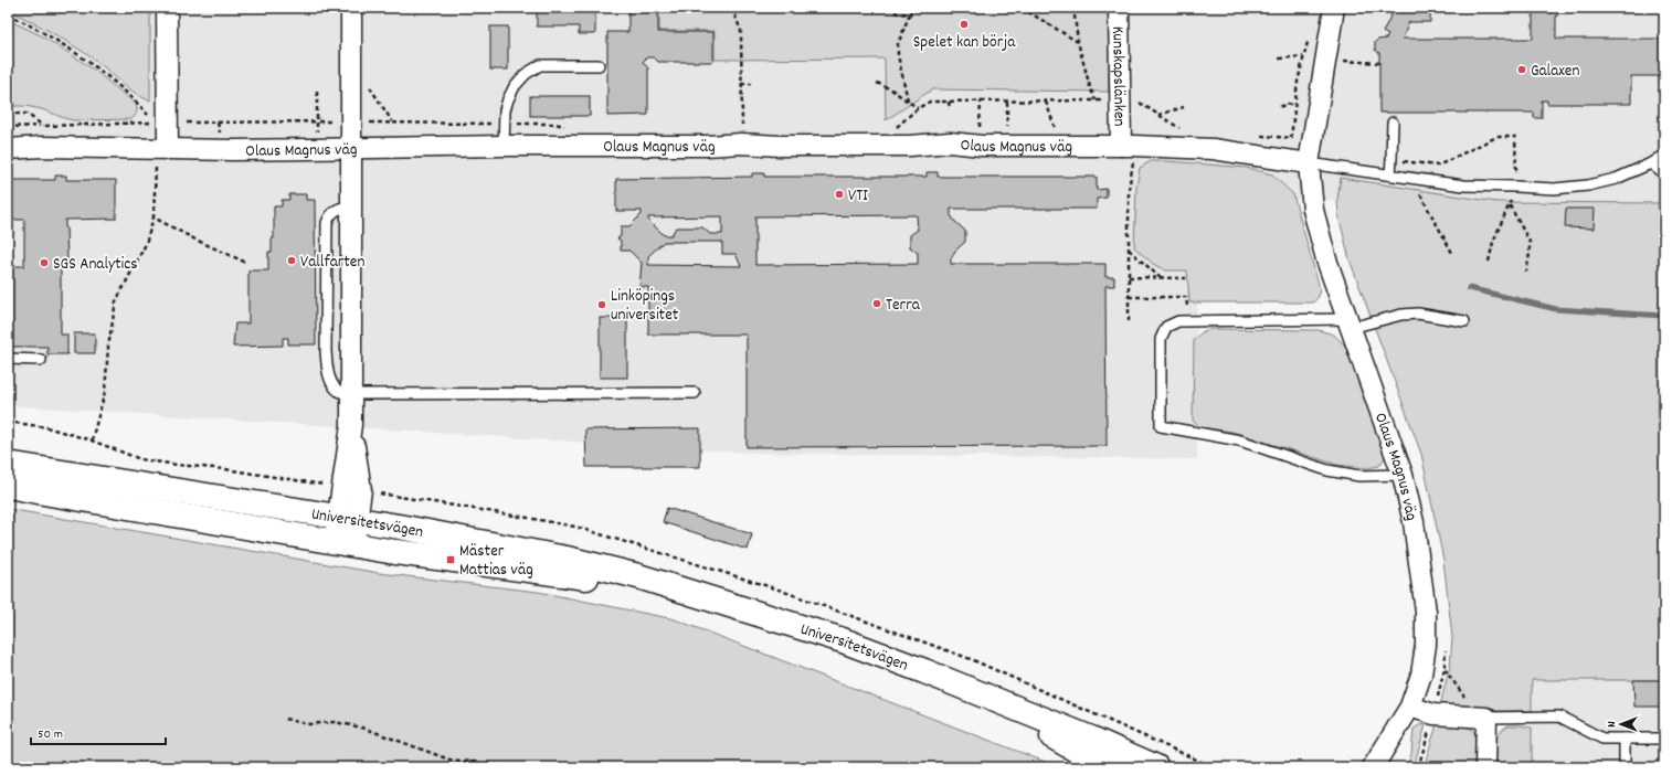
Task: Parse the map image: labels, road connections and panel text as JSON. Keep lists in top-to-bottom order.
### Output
{
  "streets": {
    "main road": ["Universitetsvägen"],
    "street": ["Kunskapslänken", "Olaus Magnus väg"]
  },
  "crossings": [
    ["Kunskapslänken", "Olaus Magnus väg"]
  ],
  "places": {
    "other": [
      "Spelet kan börja",
      "Galaxen",
      "VTI",
      "Vallfarten",
      "SGS Analytics",
      "Terra",
      "Linköpings universitet"
    ],
    "transit": ["Mäster Mattias väg"]
  },
  "scale_bar": "50 m",
  "north": "left"
}
